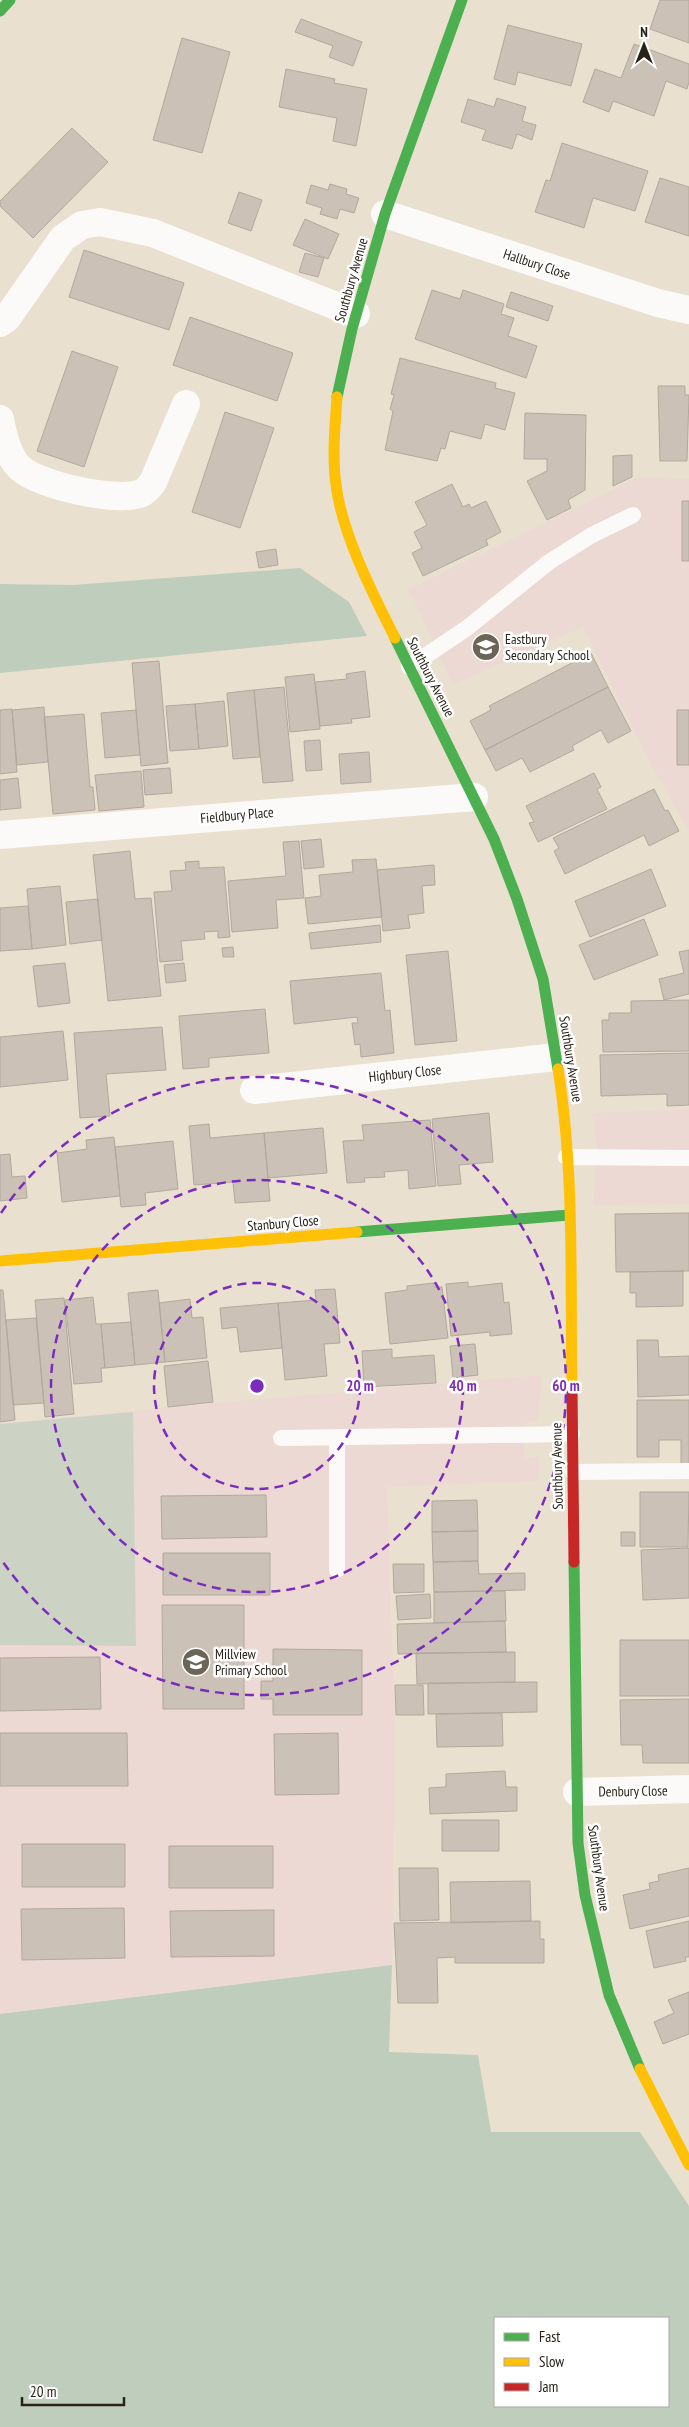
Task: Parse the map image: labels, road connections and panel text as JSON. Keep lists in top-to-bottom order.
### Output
{
  "streets": {
    "street": [
      "Hallbury Close",
      "Southbury Avenue",
      "Fieldbury Place",
      "Highbury Close",
      "Stanbury Close",
      "Denbury Close"
    ]
  },
  "crossings": [
    ["Hallbury Close", "Southbury Avenue"],
    ["Southbury Avenue", "Fieldbury Place"],
    ["Southbury Avenue", "Highbury Close"],
    ["Southbury Avenue", "Stanbury Close"],
    ["Southbury Avenue", "Denbury Close"]
  ],
  "places": {
    "school or university": ["Eastbury Secondary School", "Millview Primary School"]
  },
  "legend": ["Fast", "Slow", "Jam"],
  "scale_bar": "20 m",
  "north": "top",
  "rings": ["20 m", "40 m", "60 m"]
}
